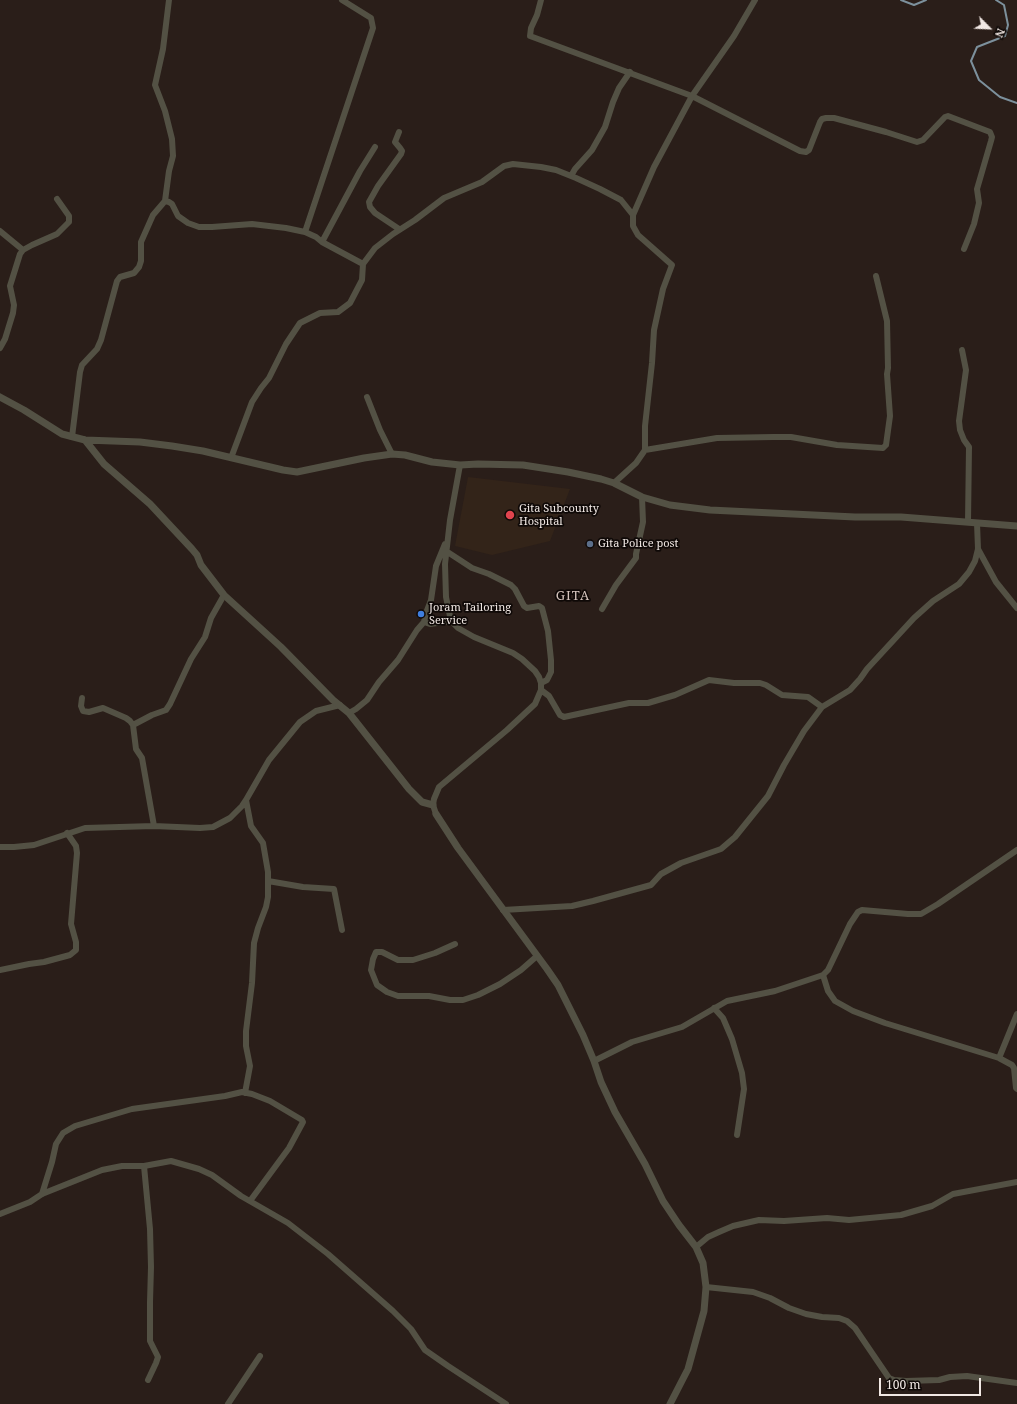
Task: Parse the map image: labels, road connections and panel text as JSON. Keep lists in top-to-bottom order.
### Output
{
  "districts": ["GITA"],
  "places": ["Gita Subcounty Hospital", "Gita Police post", "Joram Tailoring Service"],
  "scale_bar": "100 m",
  "north": "bottom right"
}
